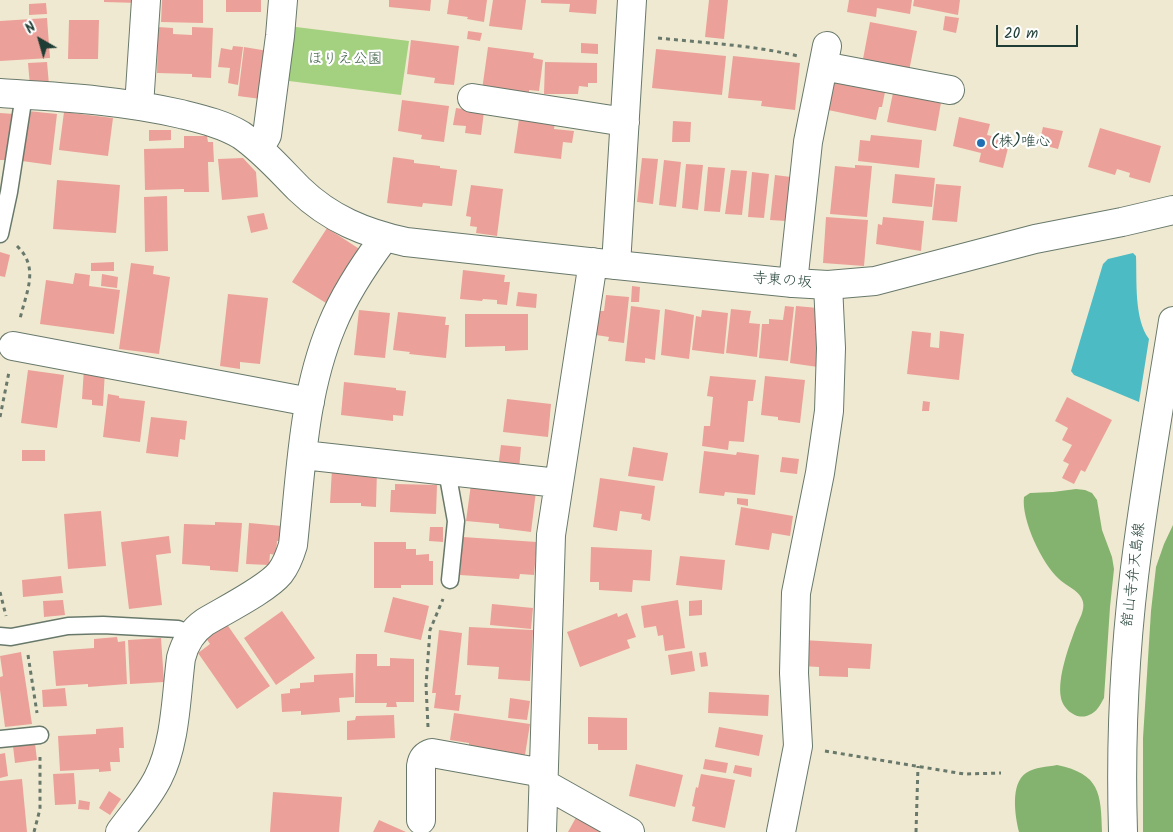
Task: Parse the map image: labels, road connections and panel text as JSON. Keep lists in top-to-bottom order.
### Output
{
  "streets": {
    "street": ["寺東の坂", "舘山寺弁天島線"]
  },
  "parks": ["ほりえ公園"],
  "places": ["(株)唯心"],
  "scale_bar": "20 m",
  "north": "top left"
}
